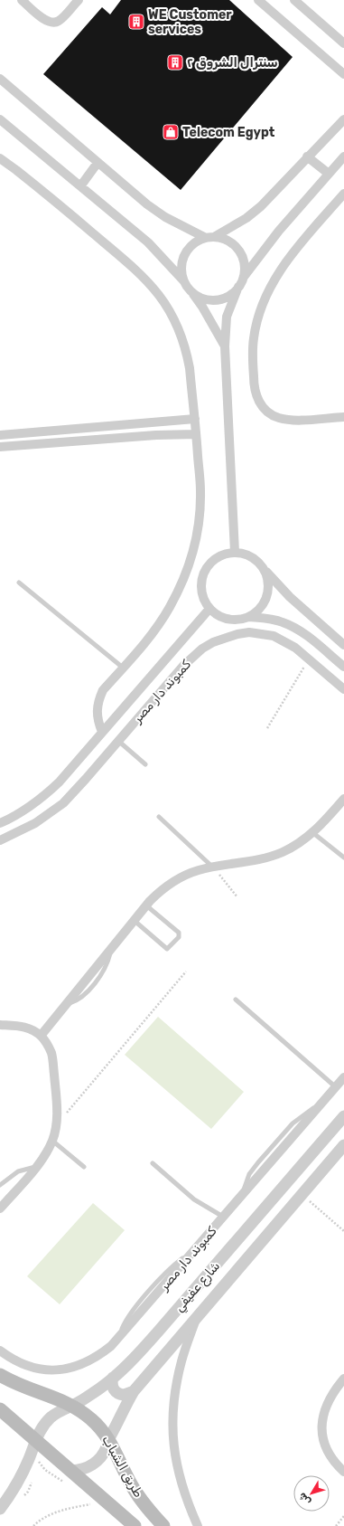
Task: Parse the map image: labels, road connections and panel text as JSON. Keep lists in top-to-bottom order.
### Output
{
  "streets": {
    "main road": ["طريق الشباب"],
    "street": ["كمبوند دار مصر", "شارع عفيفي"]
  },
  "crossings": [
    ["شارع عفيفي", "طريق الشباب"]
  ],
  "places": {
    "building": ["WE Customer services", "سنترال الشروق ٢"],
    "shop": ["Telecom Egypt"]
  },
  "north": "bottom left"
}
